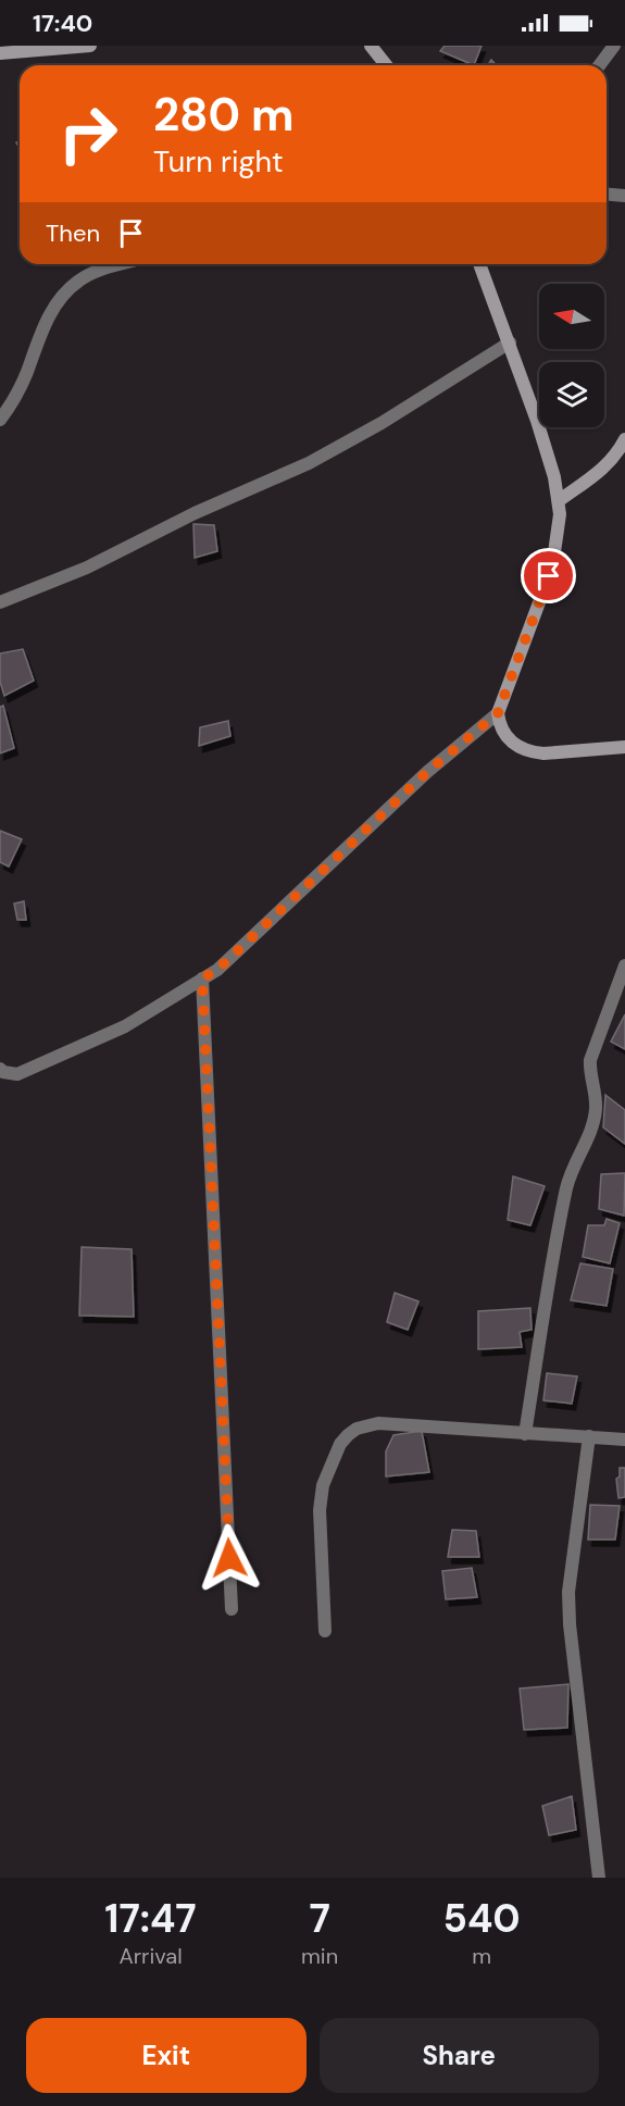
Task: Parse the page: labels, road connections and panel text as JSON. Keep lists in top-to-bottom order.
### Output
{
  "north": "left",
  "page": {
    "status": "17:40",
    "turn": ["280 m", "Turn right"],
    "then": "Then",
    "eta": [
      "17:47",
      "Arrival",
      "7",
      "min",
      "540",
      "m"
    ],
    "buttons": ["Exit", "Share"]
  }
}
